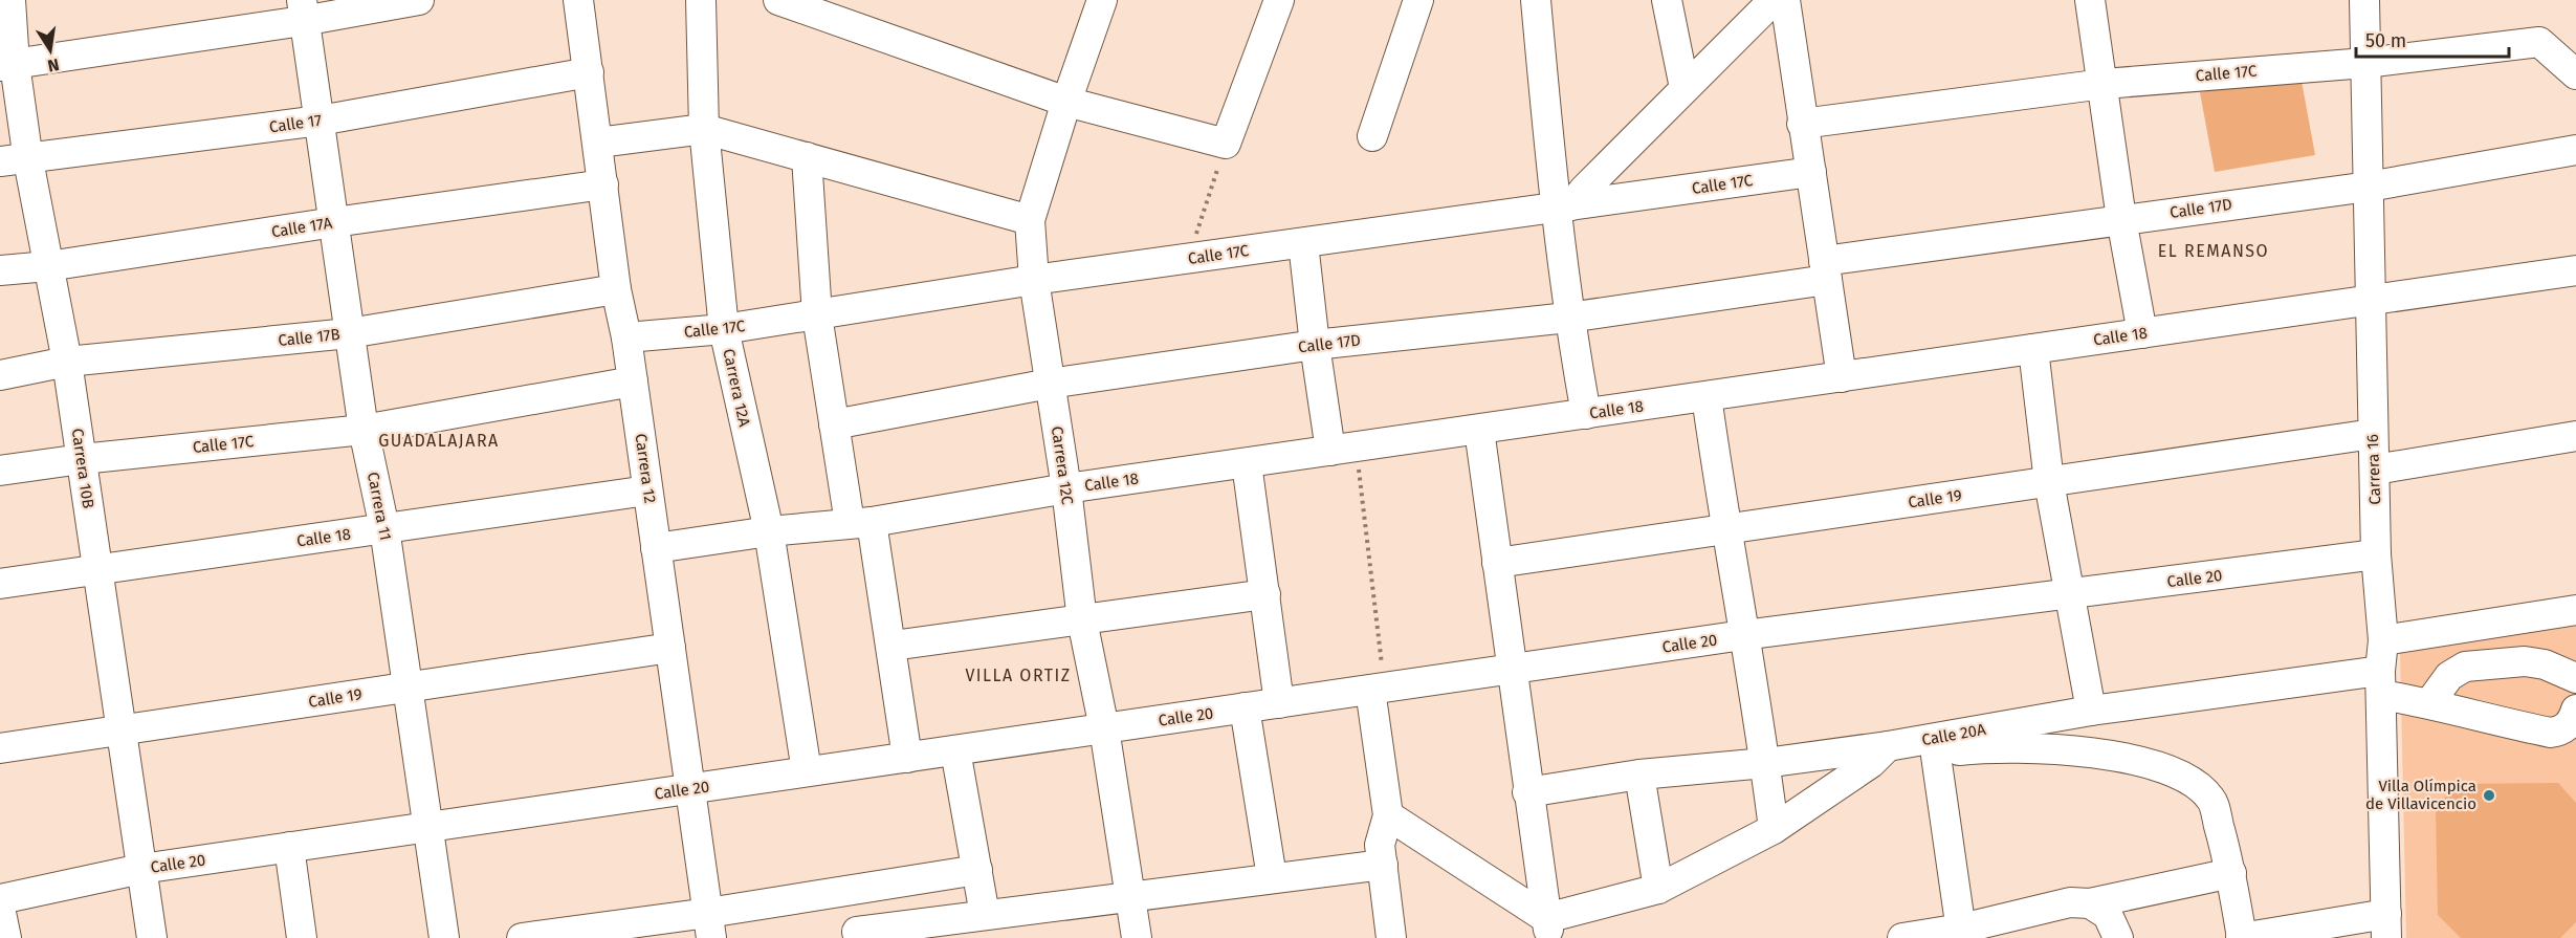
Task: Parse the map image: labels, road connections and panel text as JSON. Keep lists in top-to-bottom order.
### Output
{
  "streets": {
    "street": [
      "Calle 17C",
      "Calle 17",
      "Calle 17D",
      "Calle 17A",
      "Calle 18",
      "Calle 17B",
      "Carrera 12A",
      "Carrera 12C",
      "Carrera 10B",
      "Carrera 12",
      "Carrera 16",
      "Calle 19",
      "Carrera 11",
      "Calle 20",
      "Calle 20A"
    ]
  },
  "crossings": [
    ["Calle 17C", "Carrera 12A"],
    ["Calle 17C", "Carrera 12C"],
    ["Calle 17C", "Carrera 10B"],
    ["Calle 17C", "Carrera 12"],
    ["Calle 17C", "Carrera 16"],
    ["Calle 17C", "Carrera 11"],
    ["Calle 17", "Carrera 10B"],
    ["Calle 17", "Carrera 12"],
    ["Calle 17", "Carrera 11"],
    ["Calle 17D", "Carrera 12C"],
    ["Calle 17D", "Carrera 16"],
    ["Calle 17A", "Carrera 10B"],
    ["Calle 17A", "Carrera 12"],
    ["Calle 17A", "Carrera 11"],
    ["Calle 18", "Carrera 12A"],
    ["Calle 18", "Carrera 12C"],
    ["Calle 18", "Carrera 10B"],
    ["Calle 18", "Carrera 12"],
    ["Calle 18", "Carrera 16"],
    ["Calle 18", "Carrera 11"],
    ["Calle 17B", "Carrera 10B"],
    ["Calle 17B", "Carrera 12"],
    ["Calle 17B", "Carrera 11"],
    ["Carrera 12A", "Calle 20"],
    ["Carrera 12C", "Calle 20"],
    ["Carrera 10B", "Calle 19"],
    ["Carrera 10B", "Calle 20"],
    ["Carrera 12", "Calle 19"],
    ["Carrera 12", "Calle 20"],
    ["Carrera 16", "Calle 19"],
    ["Carrera 16", "Calle 20"],
    ["Carrera 16", "Calle 20A"],
    ["Calle 19", "Carrera 11"],
    ["Carrera 11", "Calle 20"]
  ],
  "districts": ["EL REMANSO", "GUADALAJARA", "VILLA ORTIZ"],
  "places": ["Villa Olímpica de Villavicencio"],
  "scale_bar": "50 m",
  "north": "bottom"
}
